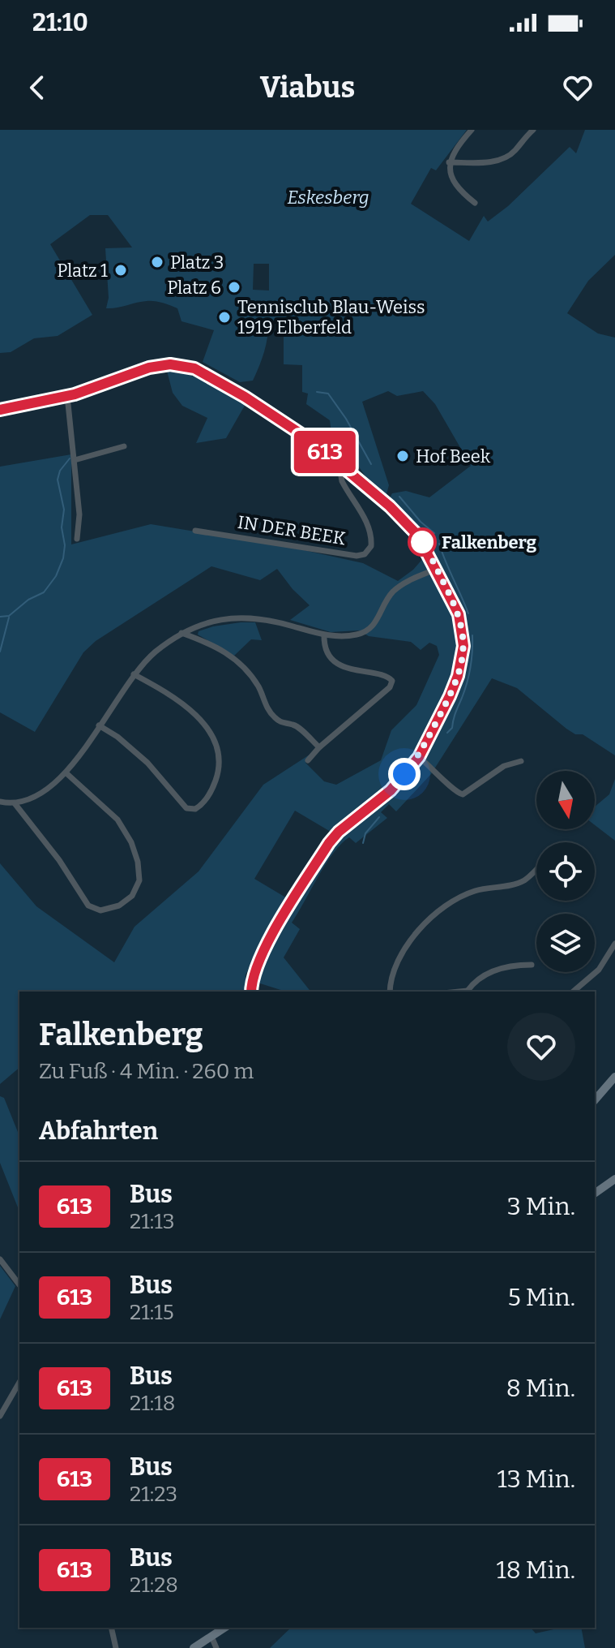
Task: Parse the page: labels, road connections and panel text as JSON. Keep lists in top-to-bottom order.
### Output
{
  "streets": {
    "street": ["IN DER BEEK"]
  },
  "parks": ["Eskesberg"],
  "places": [
    "Platz 3",
    "Platz 1",
    "Platz 6",
    "Tennisclub Blau-Weiss 1919 Elberfeld",
    "Hof Beek",
    "Falkenberg"
  ],
  "lines": ["bus line 613"],
  "north": "bottom",
  "page": {
    "status": "21:10",
    "header": "Viabus",
    "on_map": "613",
    "heading": [
      ["Falkenberg", "Zu Fuß · 4 Min. · 260 m"],
      "Abfahrten"
    ],
    "list": [
      {
        "mark": "613",
        "name": "Bus",
        "note": "21:13",
        "value": "3 Min."
      },
      {
        "mark": "613",
        "name": "Bus",
        "note": "21:15",
        "value": "5 Min."
      },
      {
        "mark": "613",
        "name": "Bus",
        "note": "21:18",
        "value": "8 Min."
      },
      {
        "mark": "613",
        "name": "Bus",
        "note": "21:23",
        "value": "13 Min."
      },
      {
        "mark": "613",
        "name": "Bus",
        "note": "21:28",
        "value": "18 Min."
      }
    ]
  }
}
